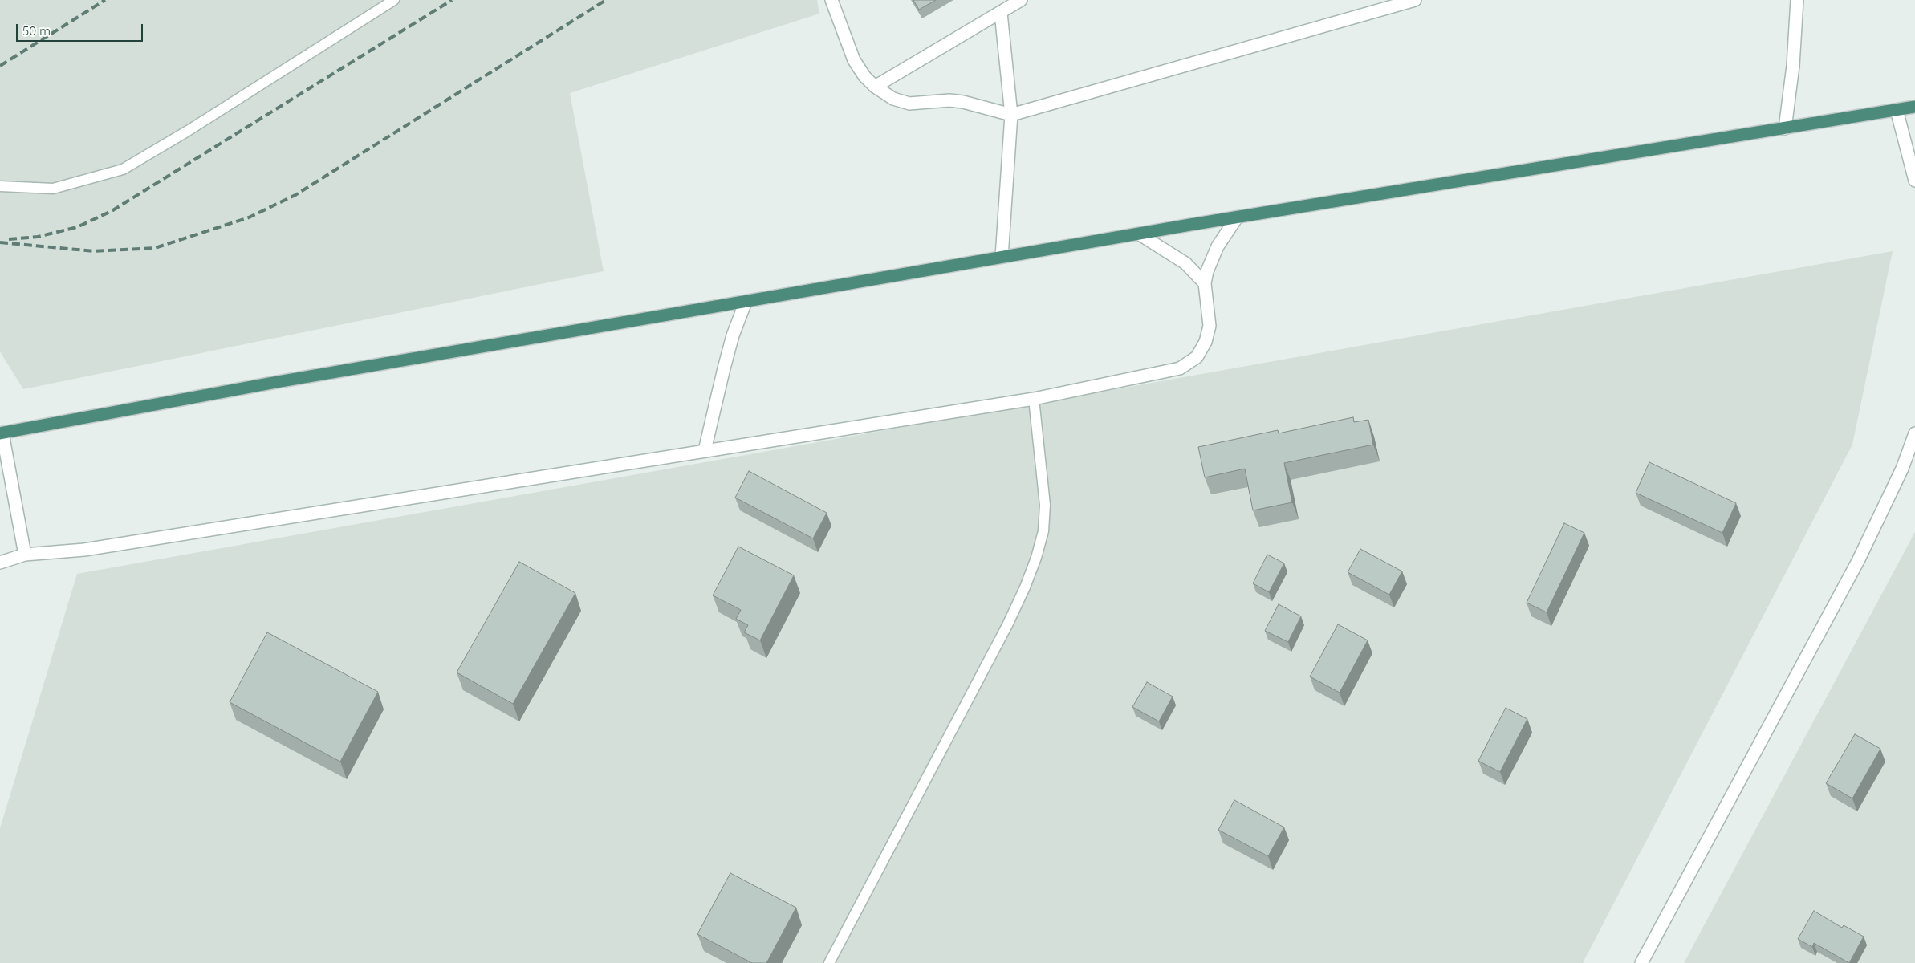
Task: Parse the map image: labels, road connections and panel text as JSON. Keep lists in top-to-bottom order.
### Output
{
  "scale_bar": "50 m"
}
